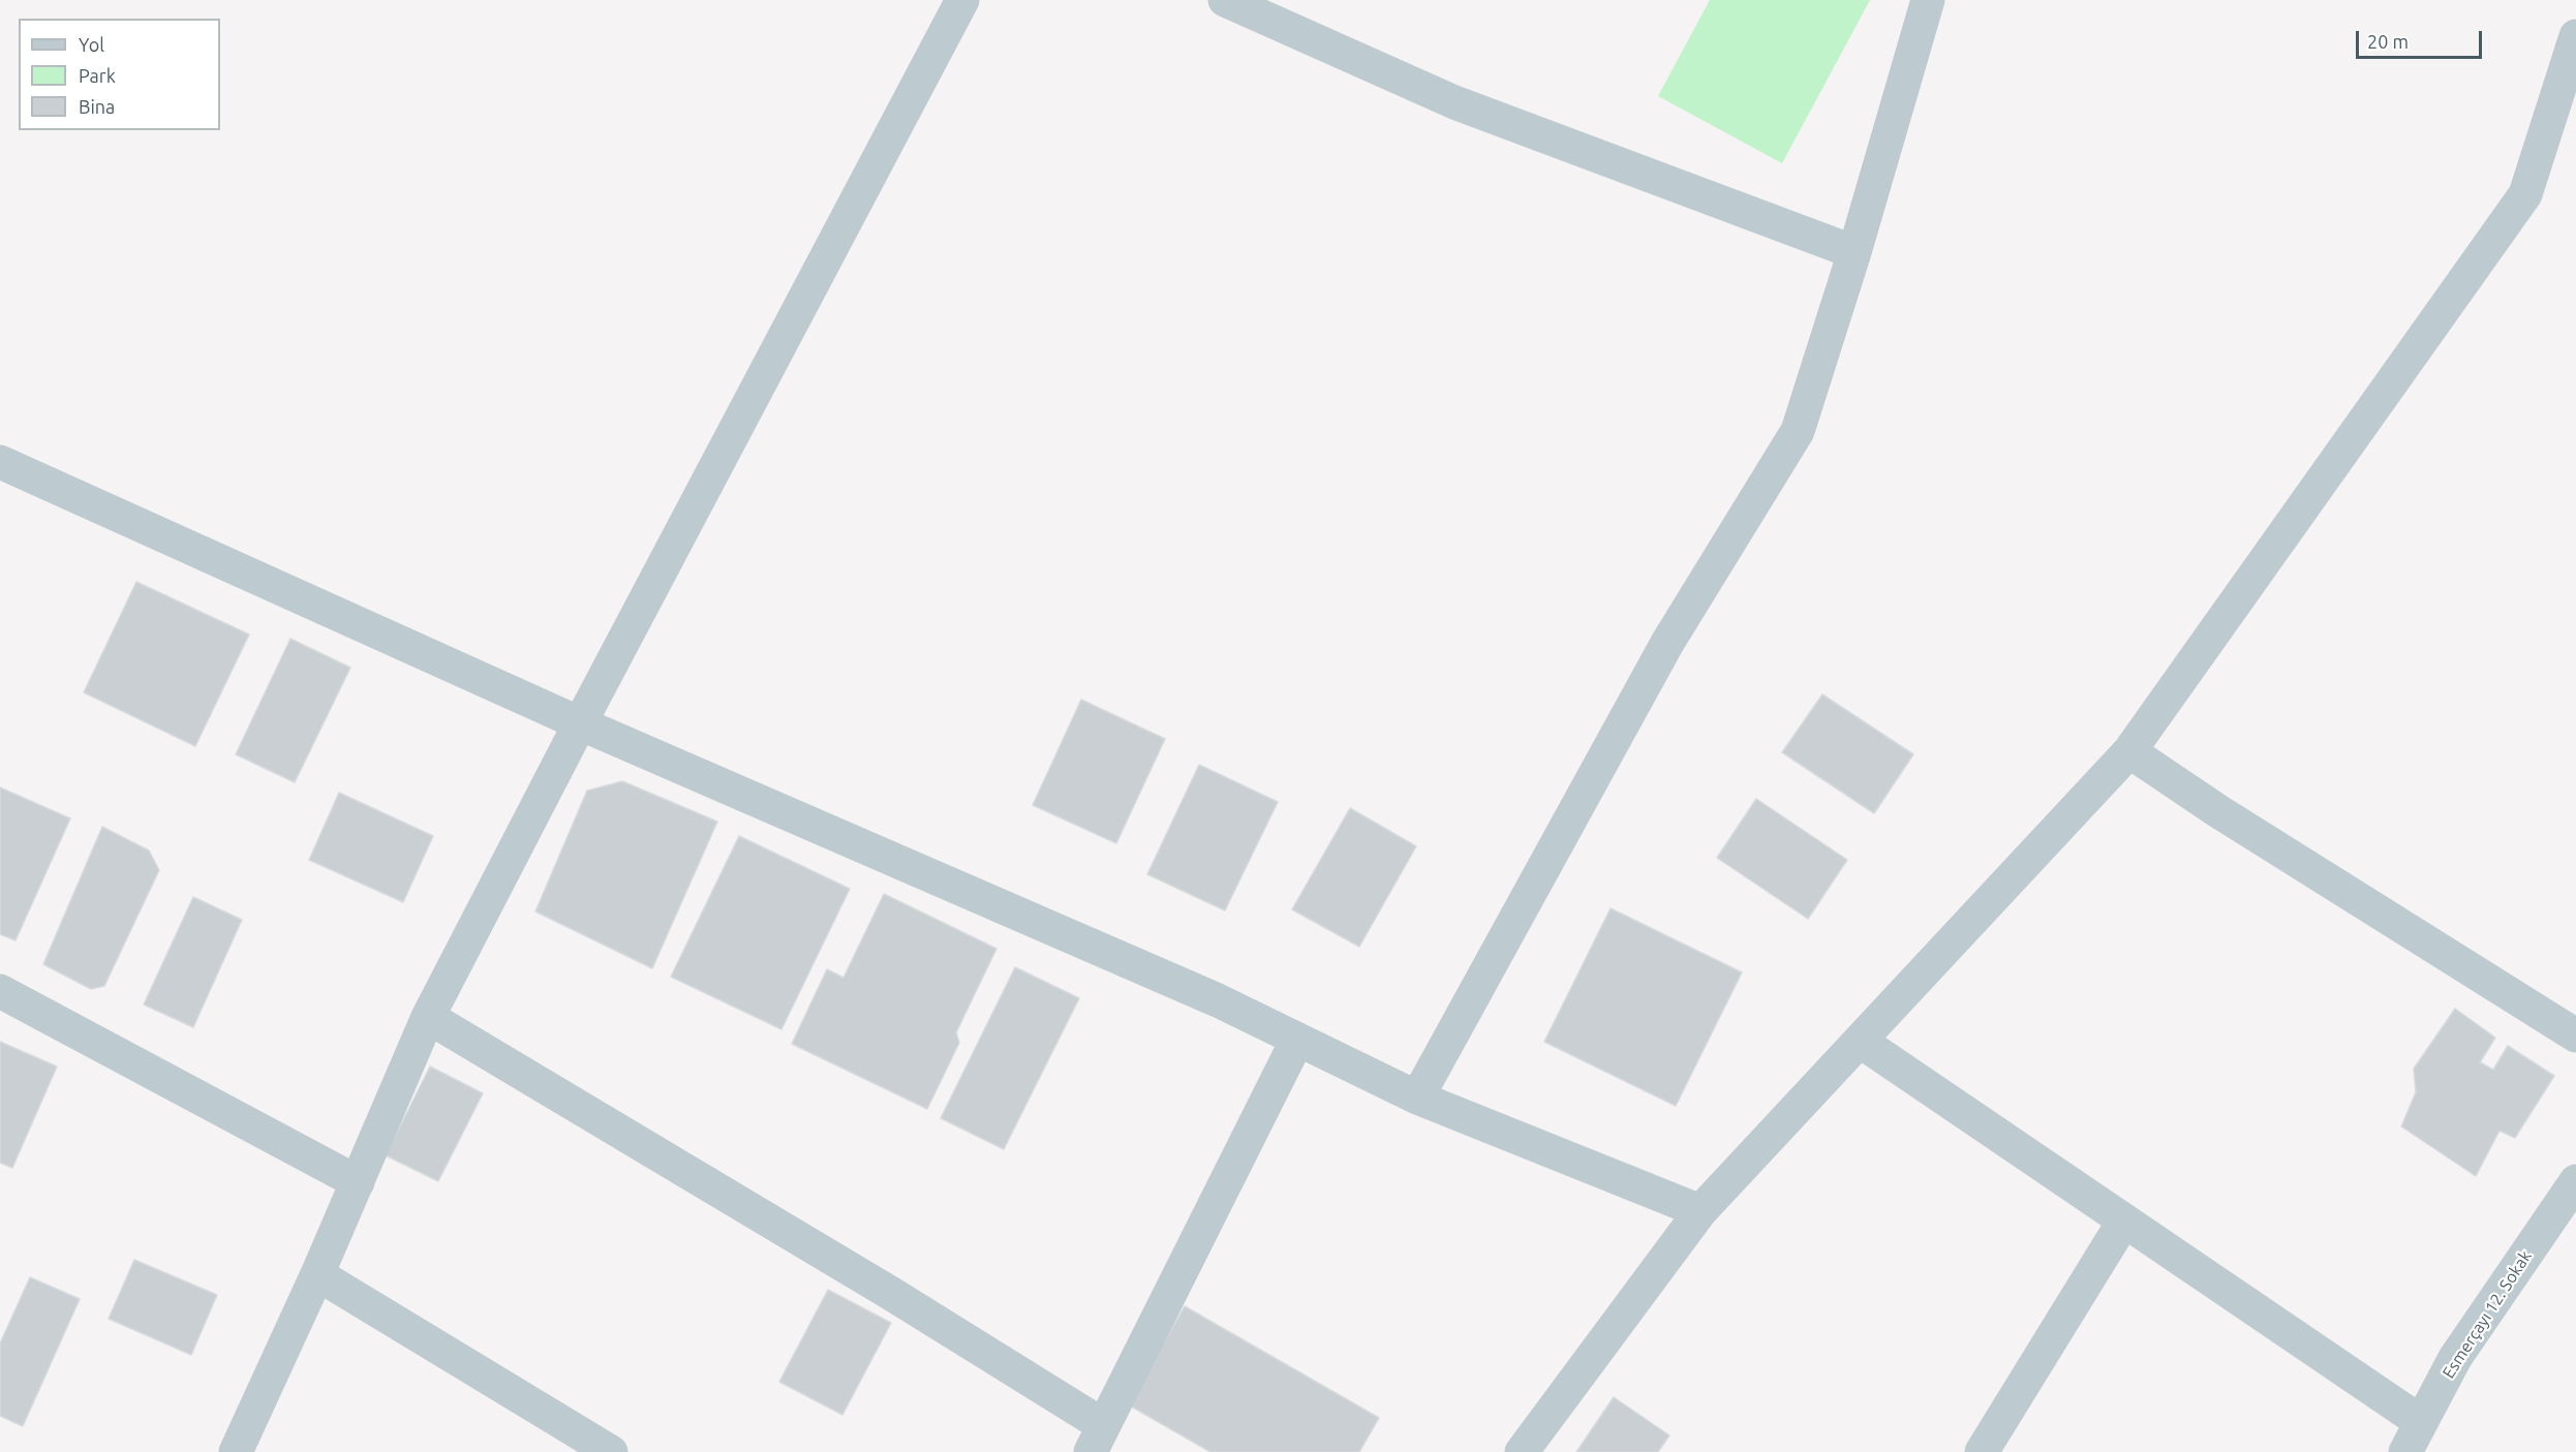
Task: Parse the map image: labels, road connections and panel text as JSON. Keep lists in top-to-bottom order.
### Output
{
  "streets": {
    "street": ["Esmerçayı 12. Sokak"]
  },
  "legend": ["Yol", "Park", "Bina"],
  "scale_bar": "20 m"
}
